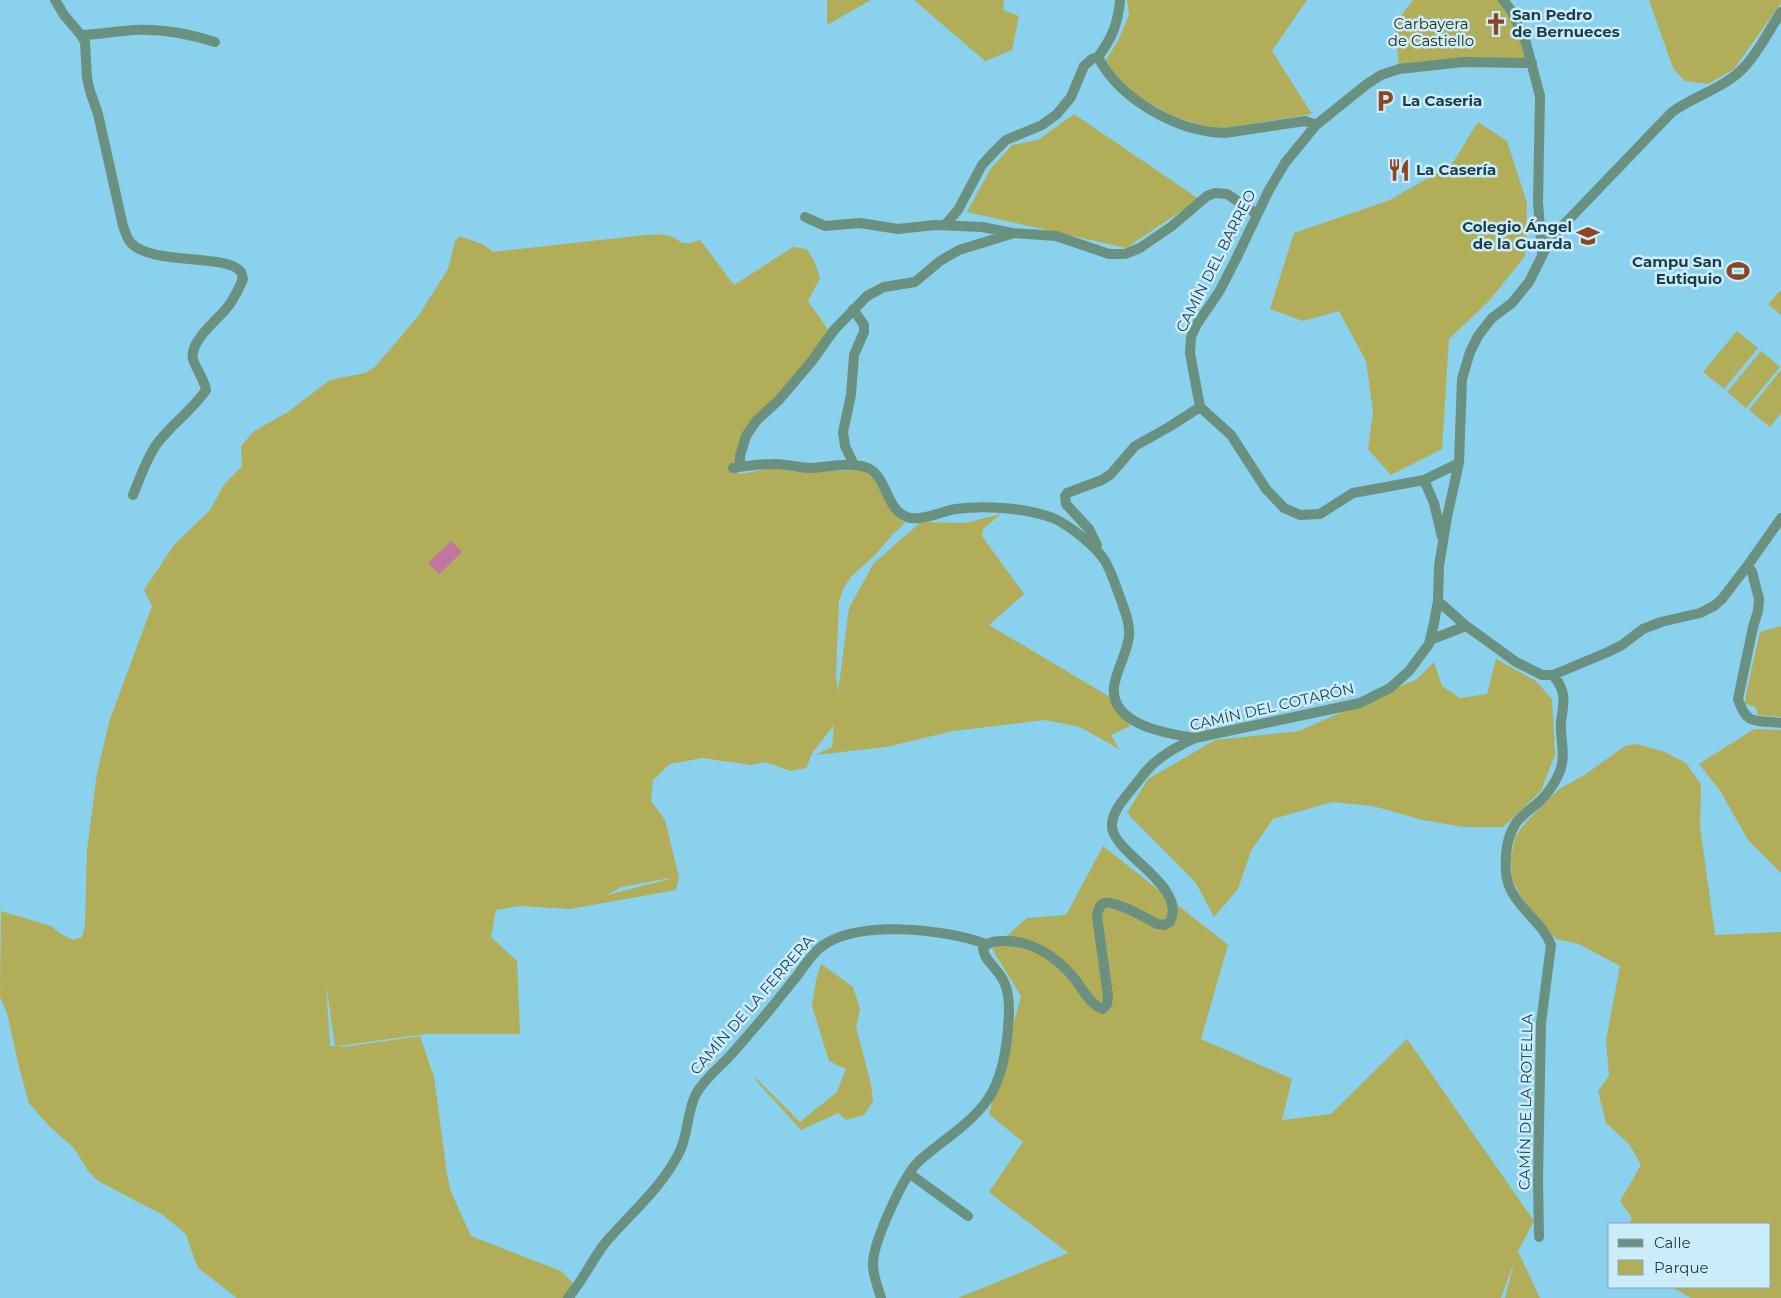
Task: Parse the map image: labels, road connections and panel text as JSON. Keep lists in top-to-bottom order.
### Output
{
  "streets": {
    "street": [
      "CAMÍN DEL BARREO",
      "CAMÍN DEL COTARÓN",
      "CAMÍN DE LA FERRERA",
      "CAMÍN DE LA ROTELLA"
    ]
  },
  "crossings": [
    ["CAMÍN DEL COTARÓN", "CAMÍN DE LA FERRERA"]
  ],
  "parks": ["Carbayera de Castiello"],
  "places": {
    "church": ["San Pedro de Bernueces"],
    "parking": ["La Caseria"],
    "restaurant": ["La Casería"],
    "school or university": ["Colegio Ángel de la Guarda"],
    "sports": ["Campu San Eutiquio"]
  },
  "legend": ["Calle", "Parque"]
}
